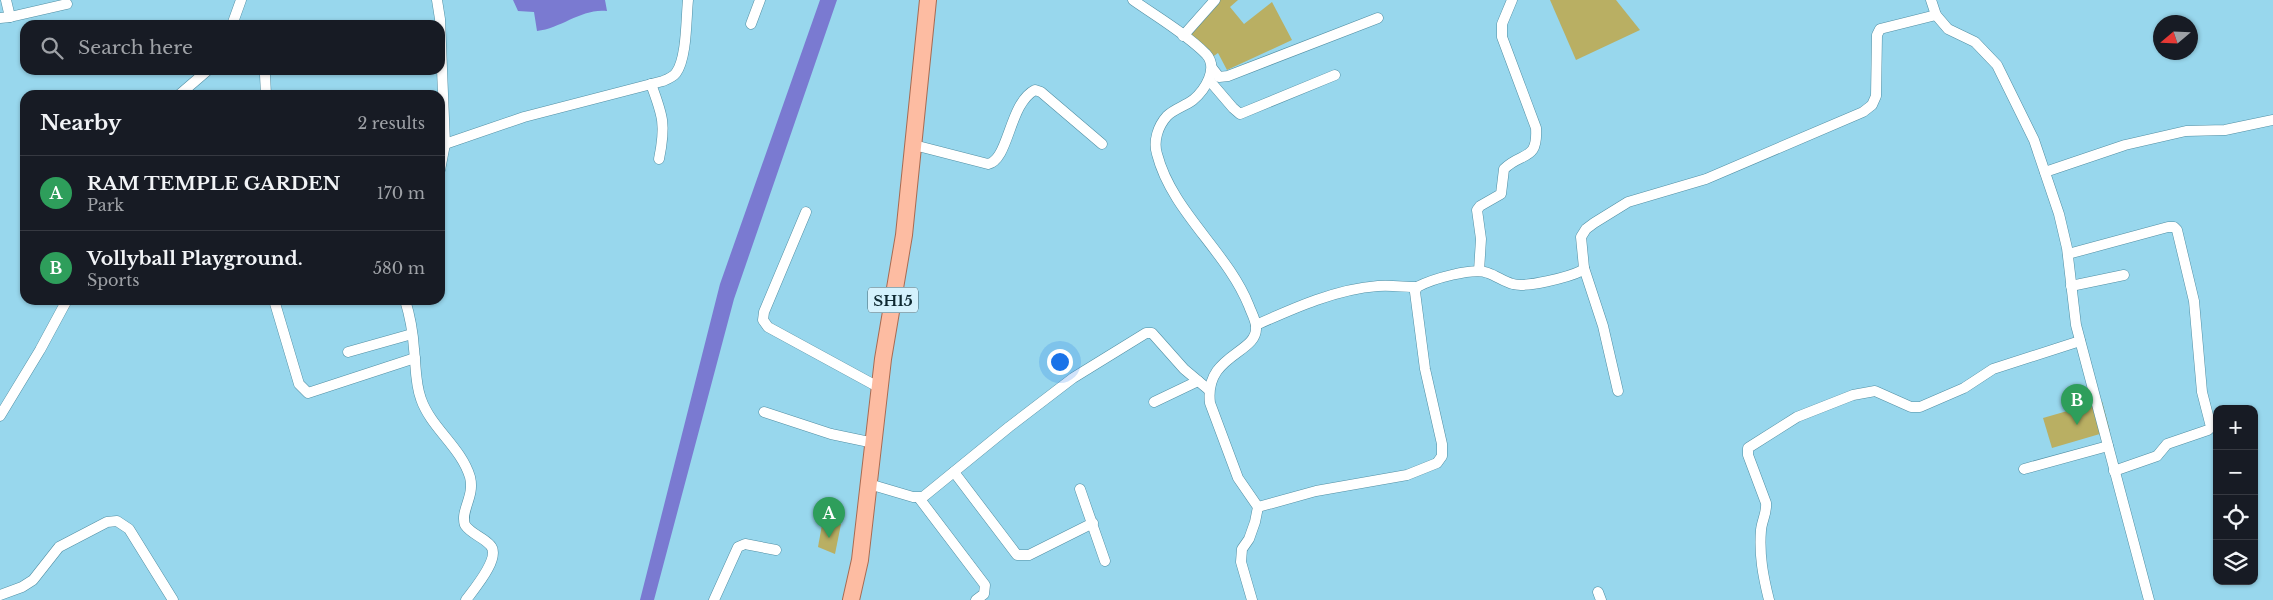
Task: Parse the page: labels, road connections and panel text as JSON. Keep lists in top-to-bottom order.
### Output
{
  "streets": {
    "main road": ["SH15"]
  },
  "north": "left",
  "page": {
    "search": "Search here",
    "heading": ["Nearby", "2 results"],
    "list": [
      {
        "mark": "A",
        "name": "RAM TEMPLE GARDEN",
        "note": "Park",
        "value": "170 m"
      },
      {
        "mark": "B",
        "name": "Vollyball Playground.",
        "note": "Sports",
        "value": "580 m"
      }
    ],
    "pins": ["B", "A"],
    "map_buttons": ["+", "−"]
  }
}
